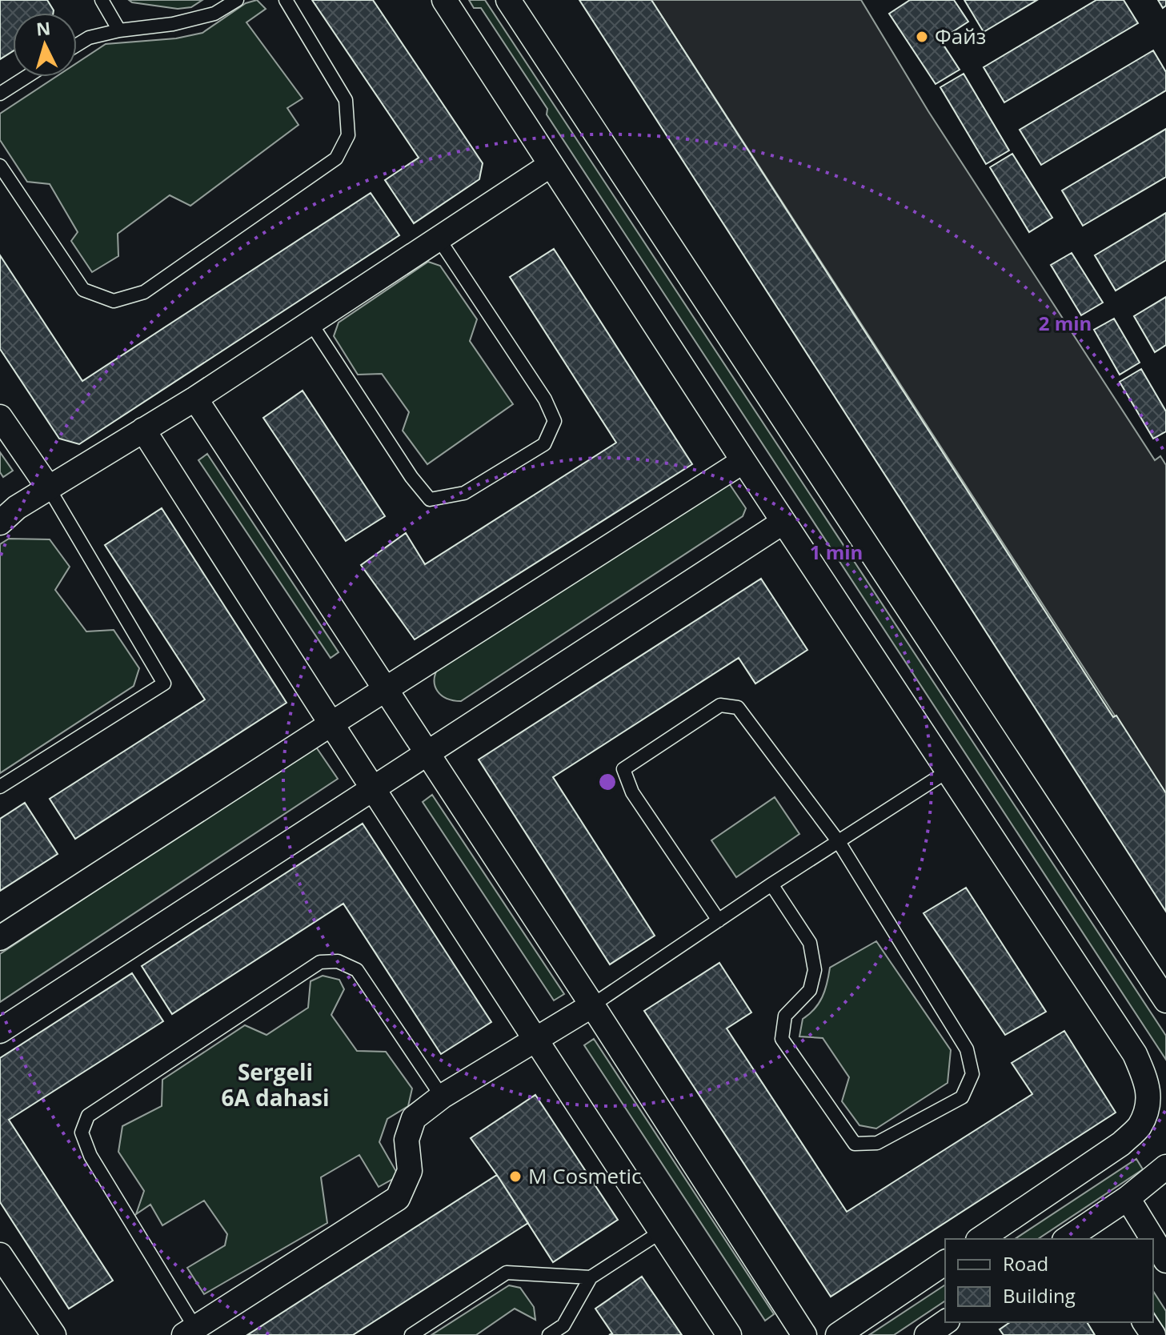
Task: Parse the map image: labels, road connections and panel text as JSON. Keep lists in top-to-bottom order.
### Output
{
  "districts": ["Sergeli 6A dahasi"],
  "places": ["Файз", "M Cosmetic"],
  "legend": ["Road", "Building"],
  "north": "top",
  "rings": ["2 min", "1 min"]
}
